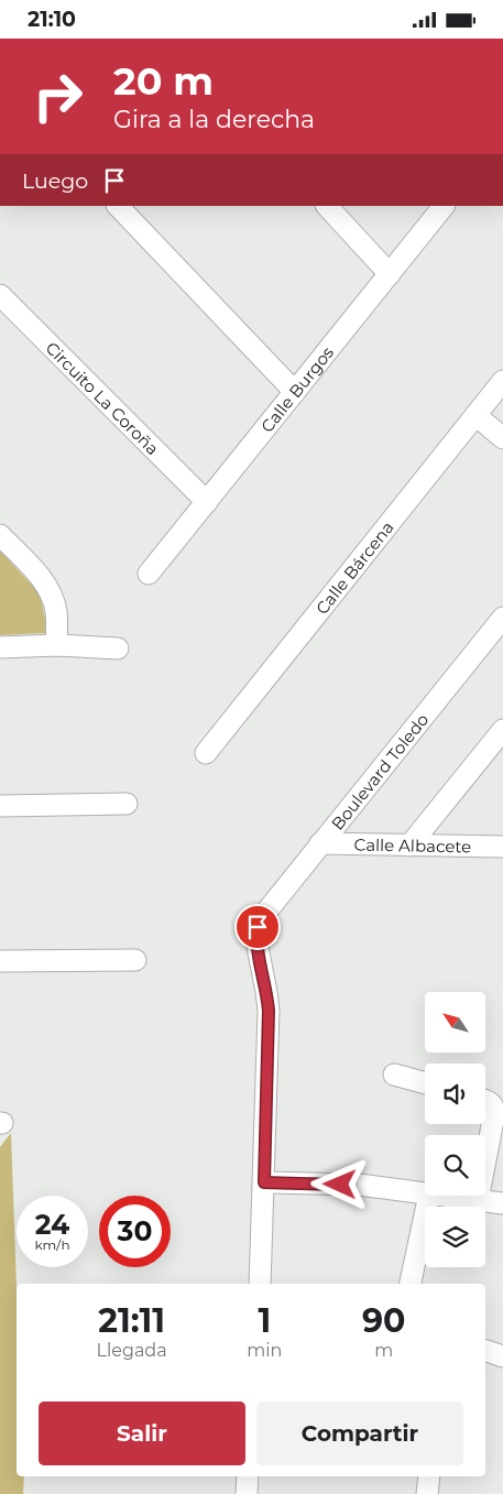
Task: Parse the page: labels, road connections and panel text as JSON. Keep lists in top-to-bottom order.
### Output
{
  "streets": {
    "street": [
      "Calle Burgos",
      "Circuito La Coroña",
      "Calle Bárcena",
      "Boulevard Toledo",
      "Calle Albacete"
    ]
  },
  "crossings": [
    ["Calle Burgos", "Circuito La Coroña"],
    ["Boulevard Toledo", "Calle Albacete"]
  ],
  "north": "top left",
  "page": {
    "status": "21:10",
    "turn": ["20 m", "Gira a la derecha"],
    "then": "Luego",
    "speed": "24 km/h",
    "limit": "30",
    "eta": [
      "21:11",
      "Llegada",
      "1",
      "min",
      "90",
      "m"
    ],
    "buttons": ["Salir", "Compartir"]
  }
}
